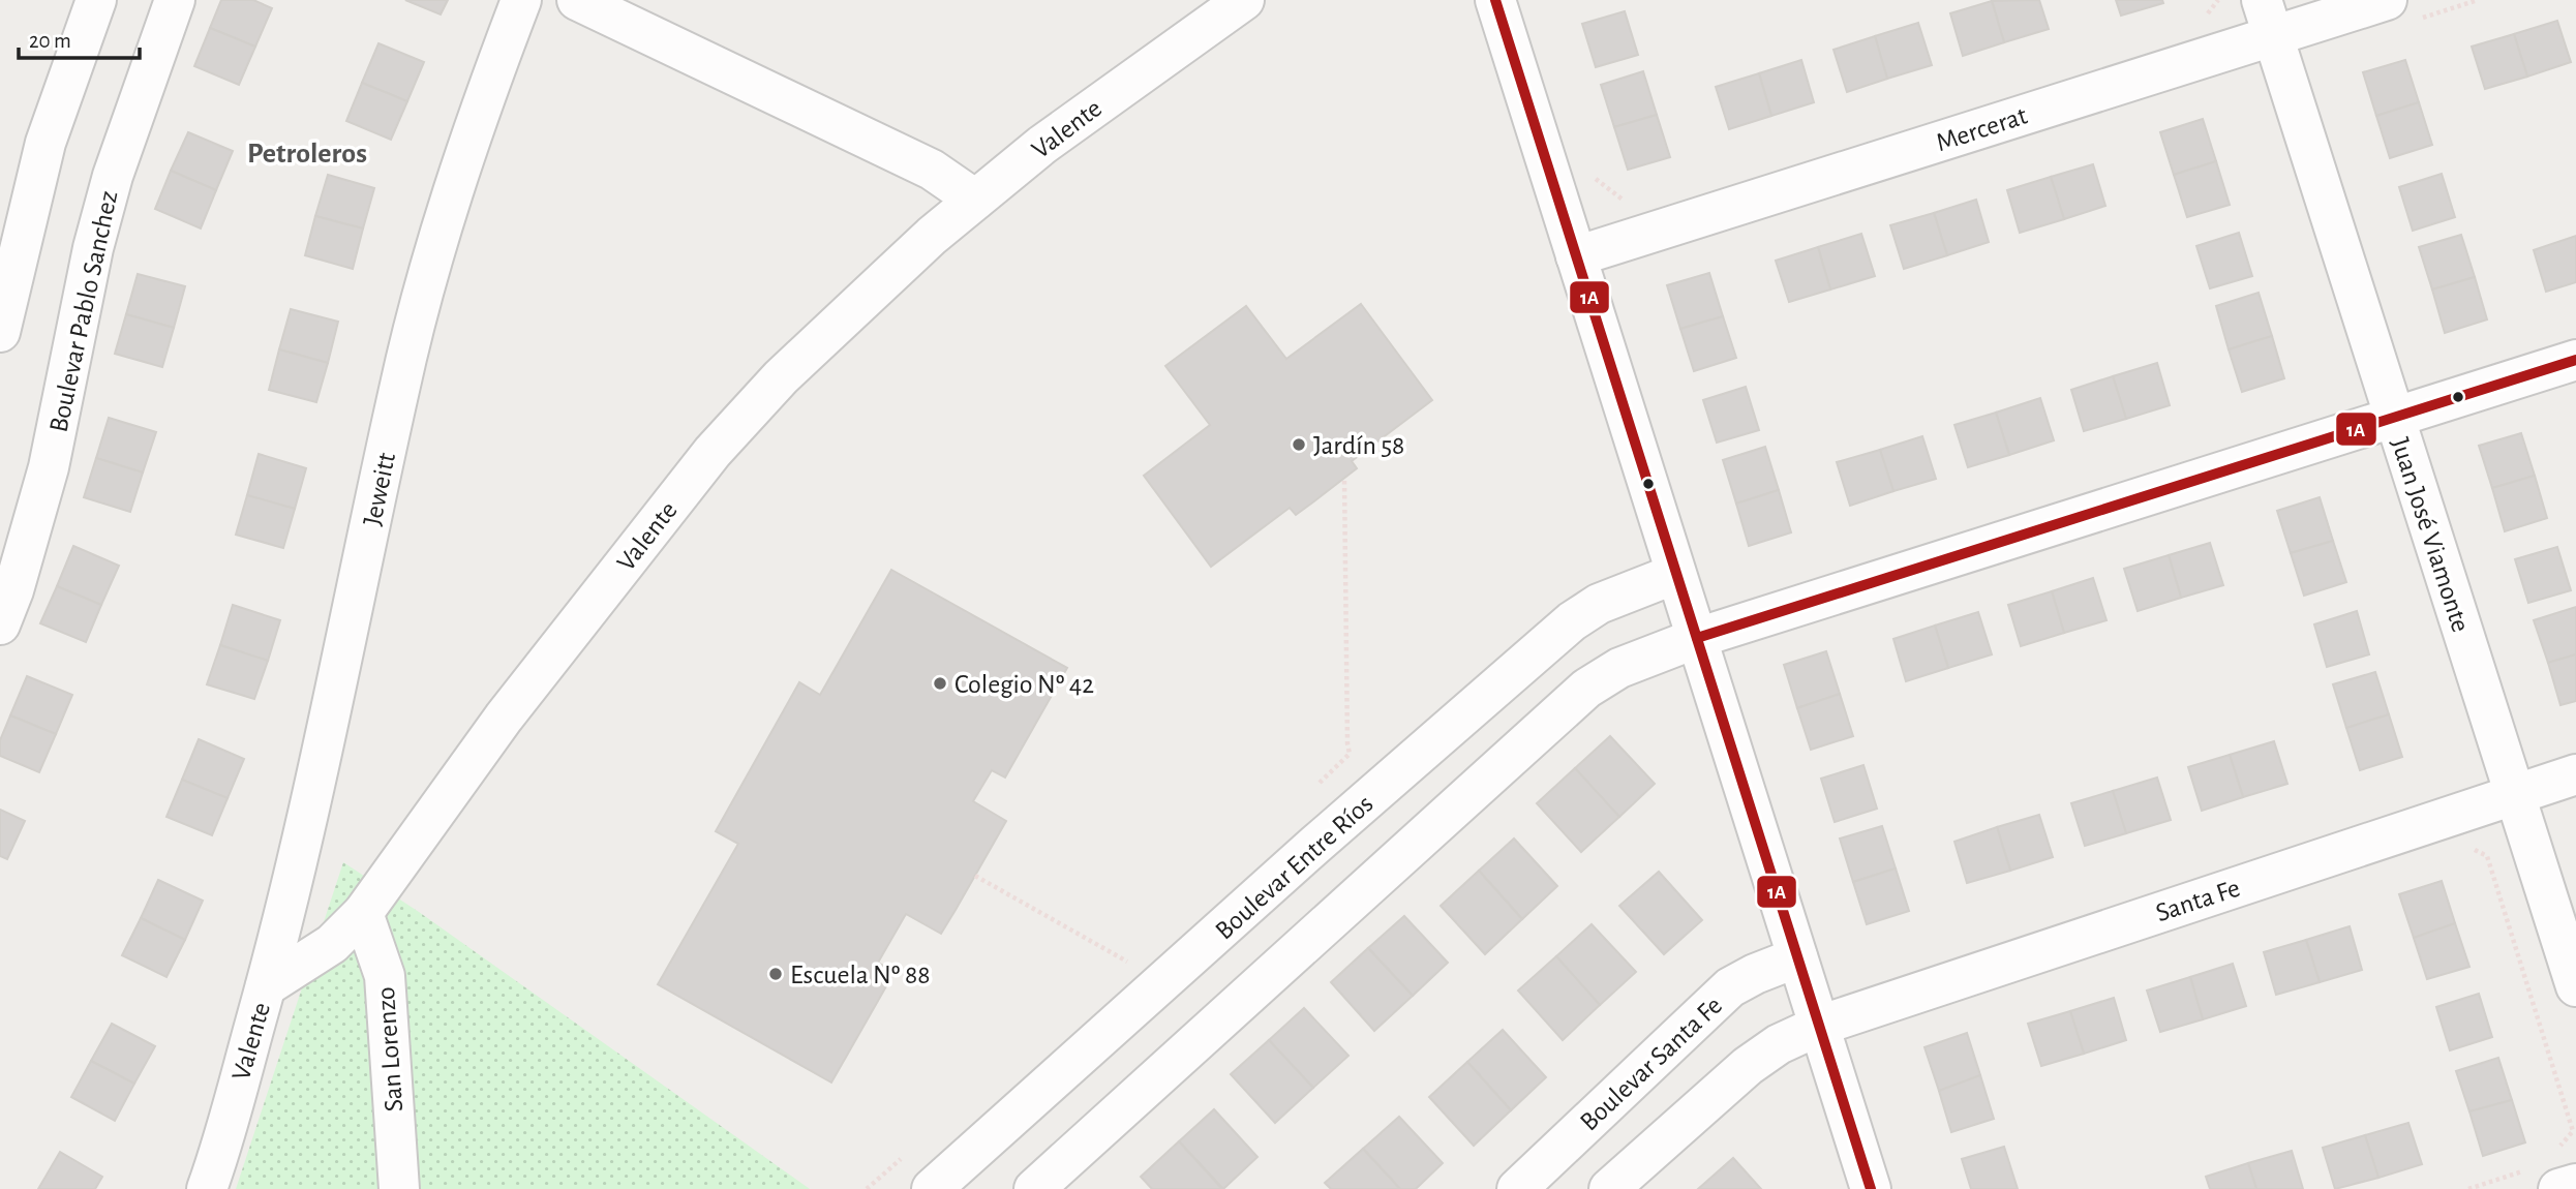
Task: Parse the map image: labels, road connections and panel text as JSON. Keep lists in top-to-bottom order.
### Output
{
  "streets": {
    "street": [
      "Valente",
      "Mercerat",
      "Boulevar Pablo Sanchez",
      "Jeweitt",
      "Juan José Viamonte",
      "Boulevar Entre Ríos",
      "Santa Fe",
      "San Lorenzo",
      "Boulevar Santa Fe"
    ]
  },
  "crossings": [
    ["Valente", "Jeweitt"],
    ["Valente", "San Lorenzo"],
    ["Mercerat", "Juan José Viamonte"],
    ["Juan José Viamonte", "Santa Fe"]
  ],
  "districts": ["Petroleros"],
  "places": ["Jardín 58", "Colegio Nº 42", "Escuela Nº 88"],
  "lines": ["transit line 1A"],
  "scale_bar": "20 m"
}
